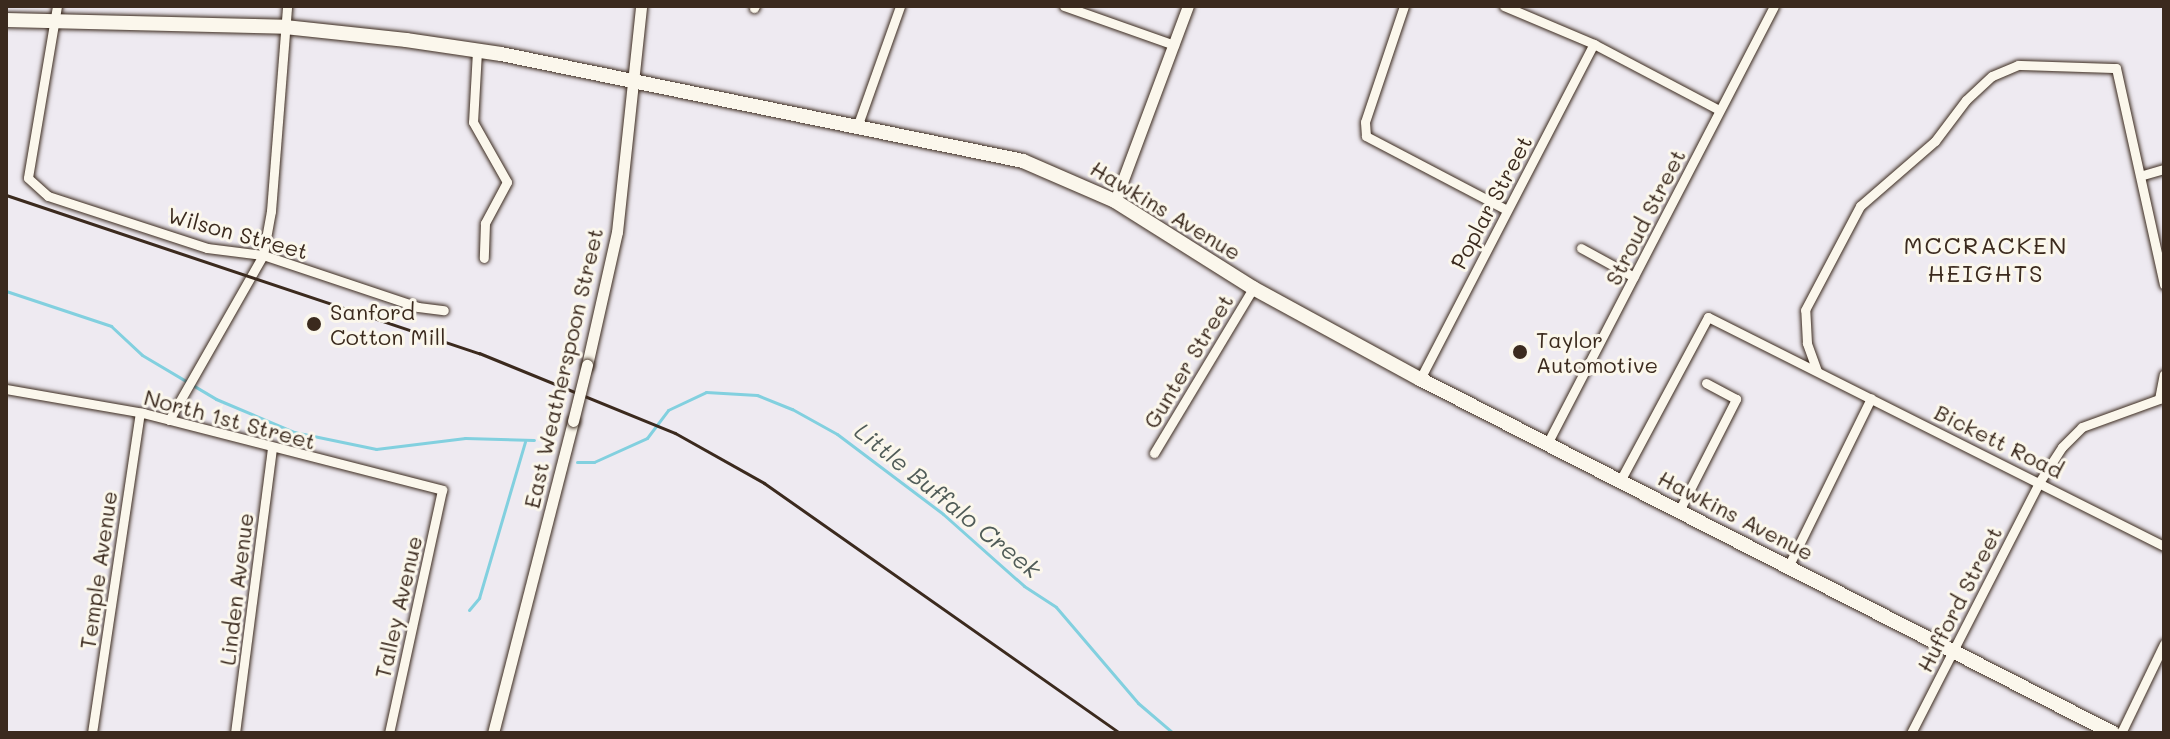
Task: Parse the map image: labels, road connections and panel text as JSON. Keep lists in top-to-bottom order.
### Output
{
  "streets": {
    "main road": ["Hawkins Avenue"],
    "street": [
      "Poplar Street",
      "Stroud Street",
      "Wilson Street",
      "Gunter Street",
      "East Weatherspoon Street",
      "North 1st Street",
      "Bickett Road",
      "Temple Avenue",
      "Linden Avenue",
      "Hufford Street",
      "Talley Avenue"
    ]
  },
  "crossings": [
    ["Poplar Street", "Hawkins Avenue"],
    ["Hawkins Avenue", "Stroud Street"],
    ["Hawkins Avenue", "Wilson Street"],
    ["Hawkins Avenue", "Gunter Street"],
    ["Hawkins Avenue", "East Weatherspoon Street"],
    ["Hawkins Avenue", "Bickett Road"],
    ["Hawkins Avenue", "Hufford Street"],
    ["North 1st Street", "Temple Avenue"],
    ["North 1st Street", "Linden Avenue"],
    ["North 1st Street", "Talley Avenue"],
    ["Bickett Road", "Hufford Street"]
  ],
  "districts": ["MCCRACKEN HEIGHTS"],
  "water": ["Little Buffalo Creek"],
  "places": ["Sanford Cotton Mill", "Taylor Automotive"]
}
